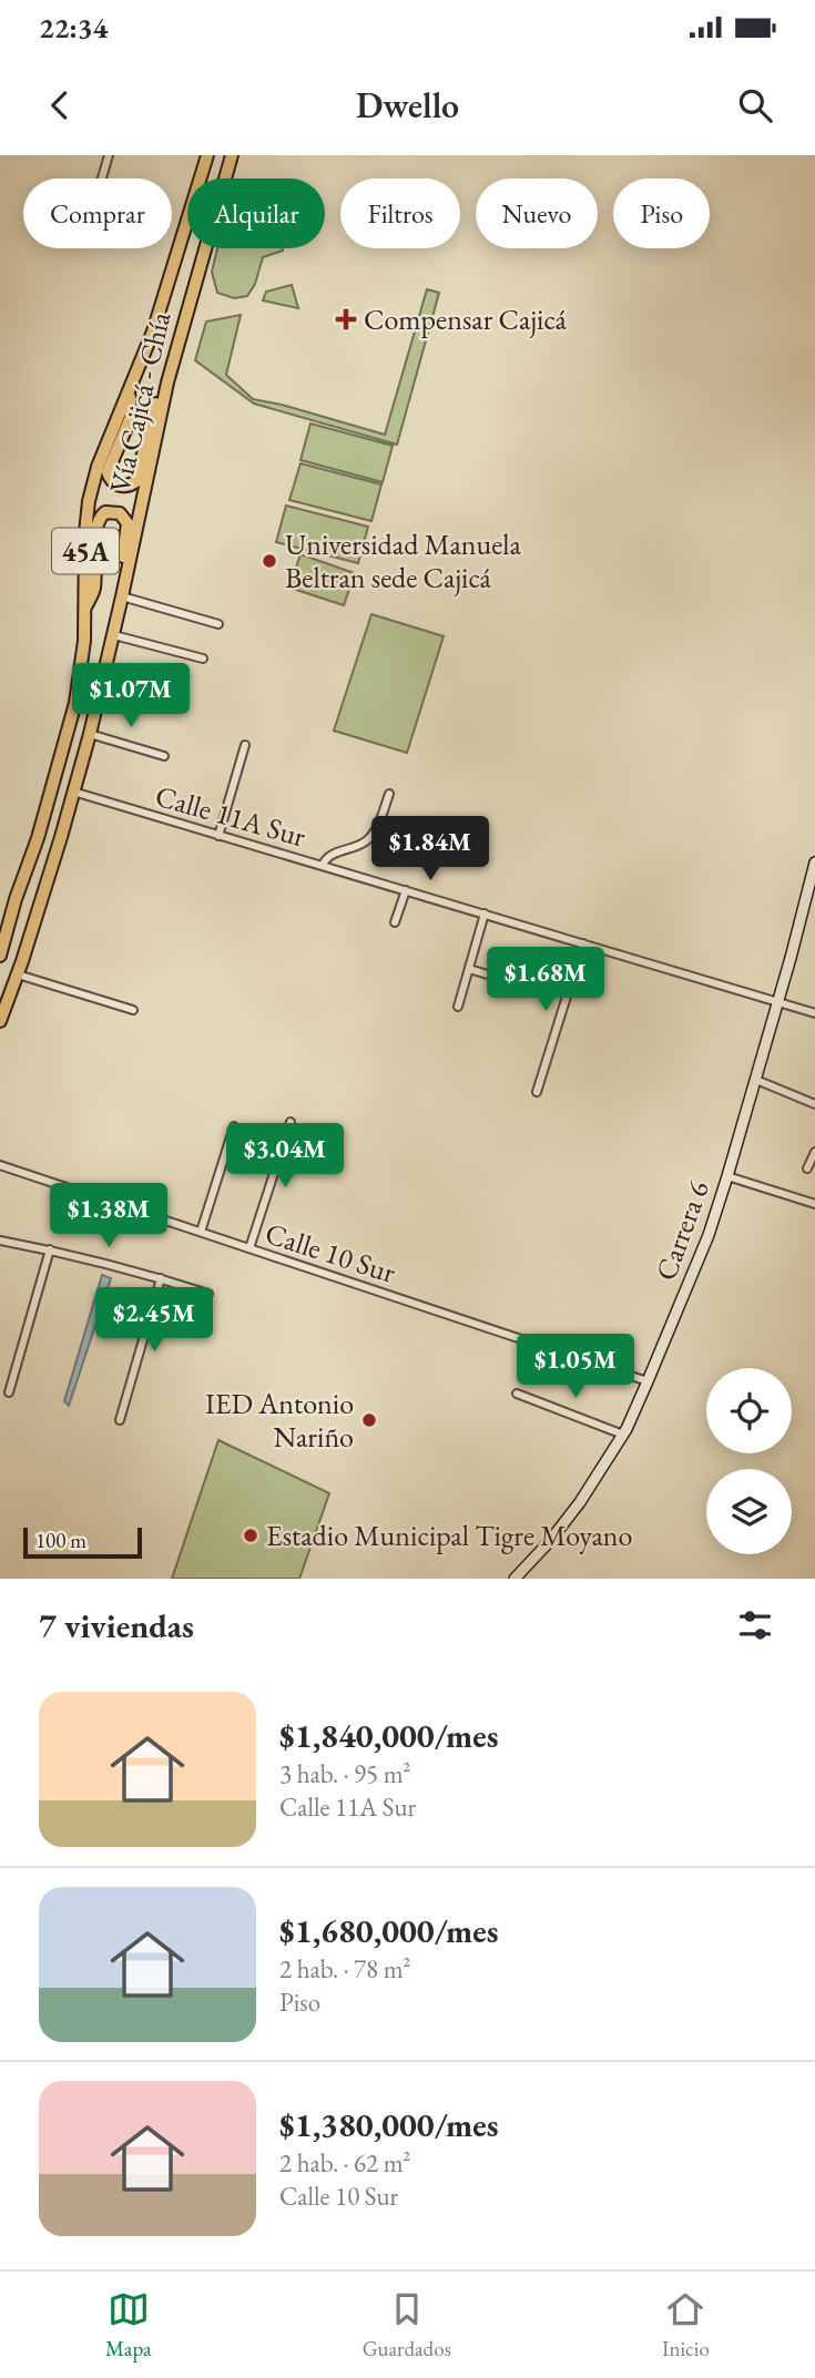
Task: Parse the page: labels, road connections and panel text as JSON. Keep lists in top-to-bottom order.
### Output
{
  "streets": {
    "highway": ["Vía Cajicá - Chía", "45A"],
    "main road": ["Carrera 6"],
    "street": ["Calle 11A Sur", "Calle 10 Sur"]
  },
  "crossings": [
    ["Vía Cajicá - Chía", "Calle 11A Sur"],
    ["Calle 11A Sur", "Carrera 6"],
    ["Carrera 6", "Calle 10 Sur"]
  ],
  "places": {
    "health": ["Compensar Cajicá"],
    "other": ["Universidad Manuela Beltran sede Cajicá", "IED Antonio Nariño", "Estadio Municipal Tigre Moyano"]
  },
  "scale_bar": "100 m",
  "page": {
    "status": "22:34",
    "header": "Dwello",
    "chip": [
      "Comprar",
      "Alquilar",
      "Filtros",
      "Nuevo",
      "Piso"
    ],
    "price": [
      "$1.07M",
      "$1.84M",
      "$1.68M",
      "$3.04M",
      "$1.38M",
      "$2.45M",
      "$1.05M"
    ],
    "scale": "100 m",
    "heading": "7 viviendas",
    "list": [
      {
        "name": "$1,840,000/mes",
        "note": "3 hab. · 95 m² · Calle 11A Sur"
      },
      {
        "name": "$1,680,000/mes",
        "note": "2 hab. · 78 m² · Piso"
      },
      {
        "name": "$1,380,000/mes",
        "note": "2 hab. · 62 m² · Calle 10 Sur"
      }
    ],
    "tabs": ["Mapa", "Guardados", "Inicio"]
  }
}
